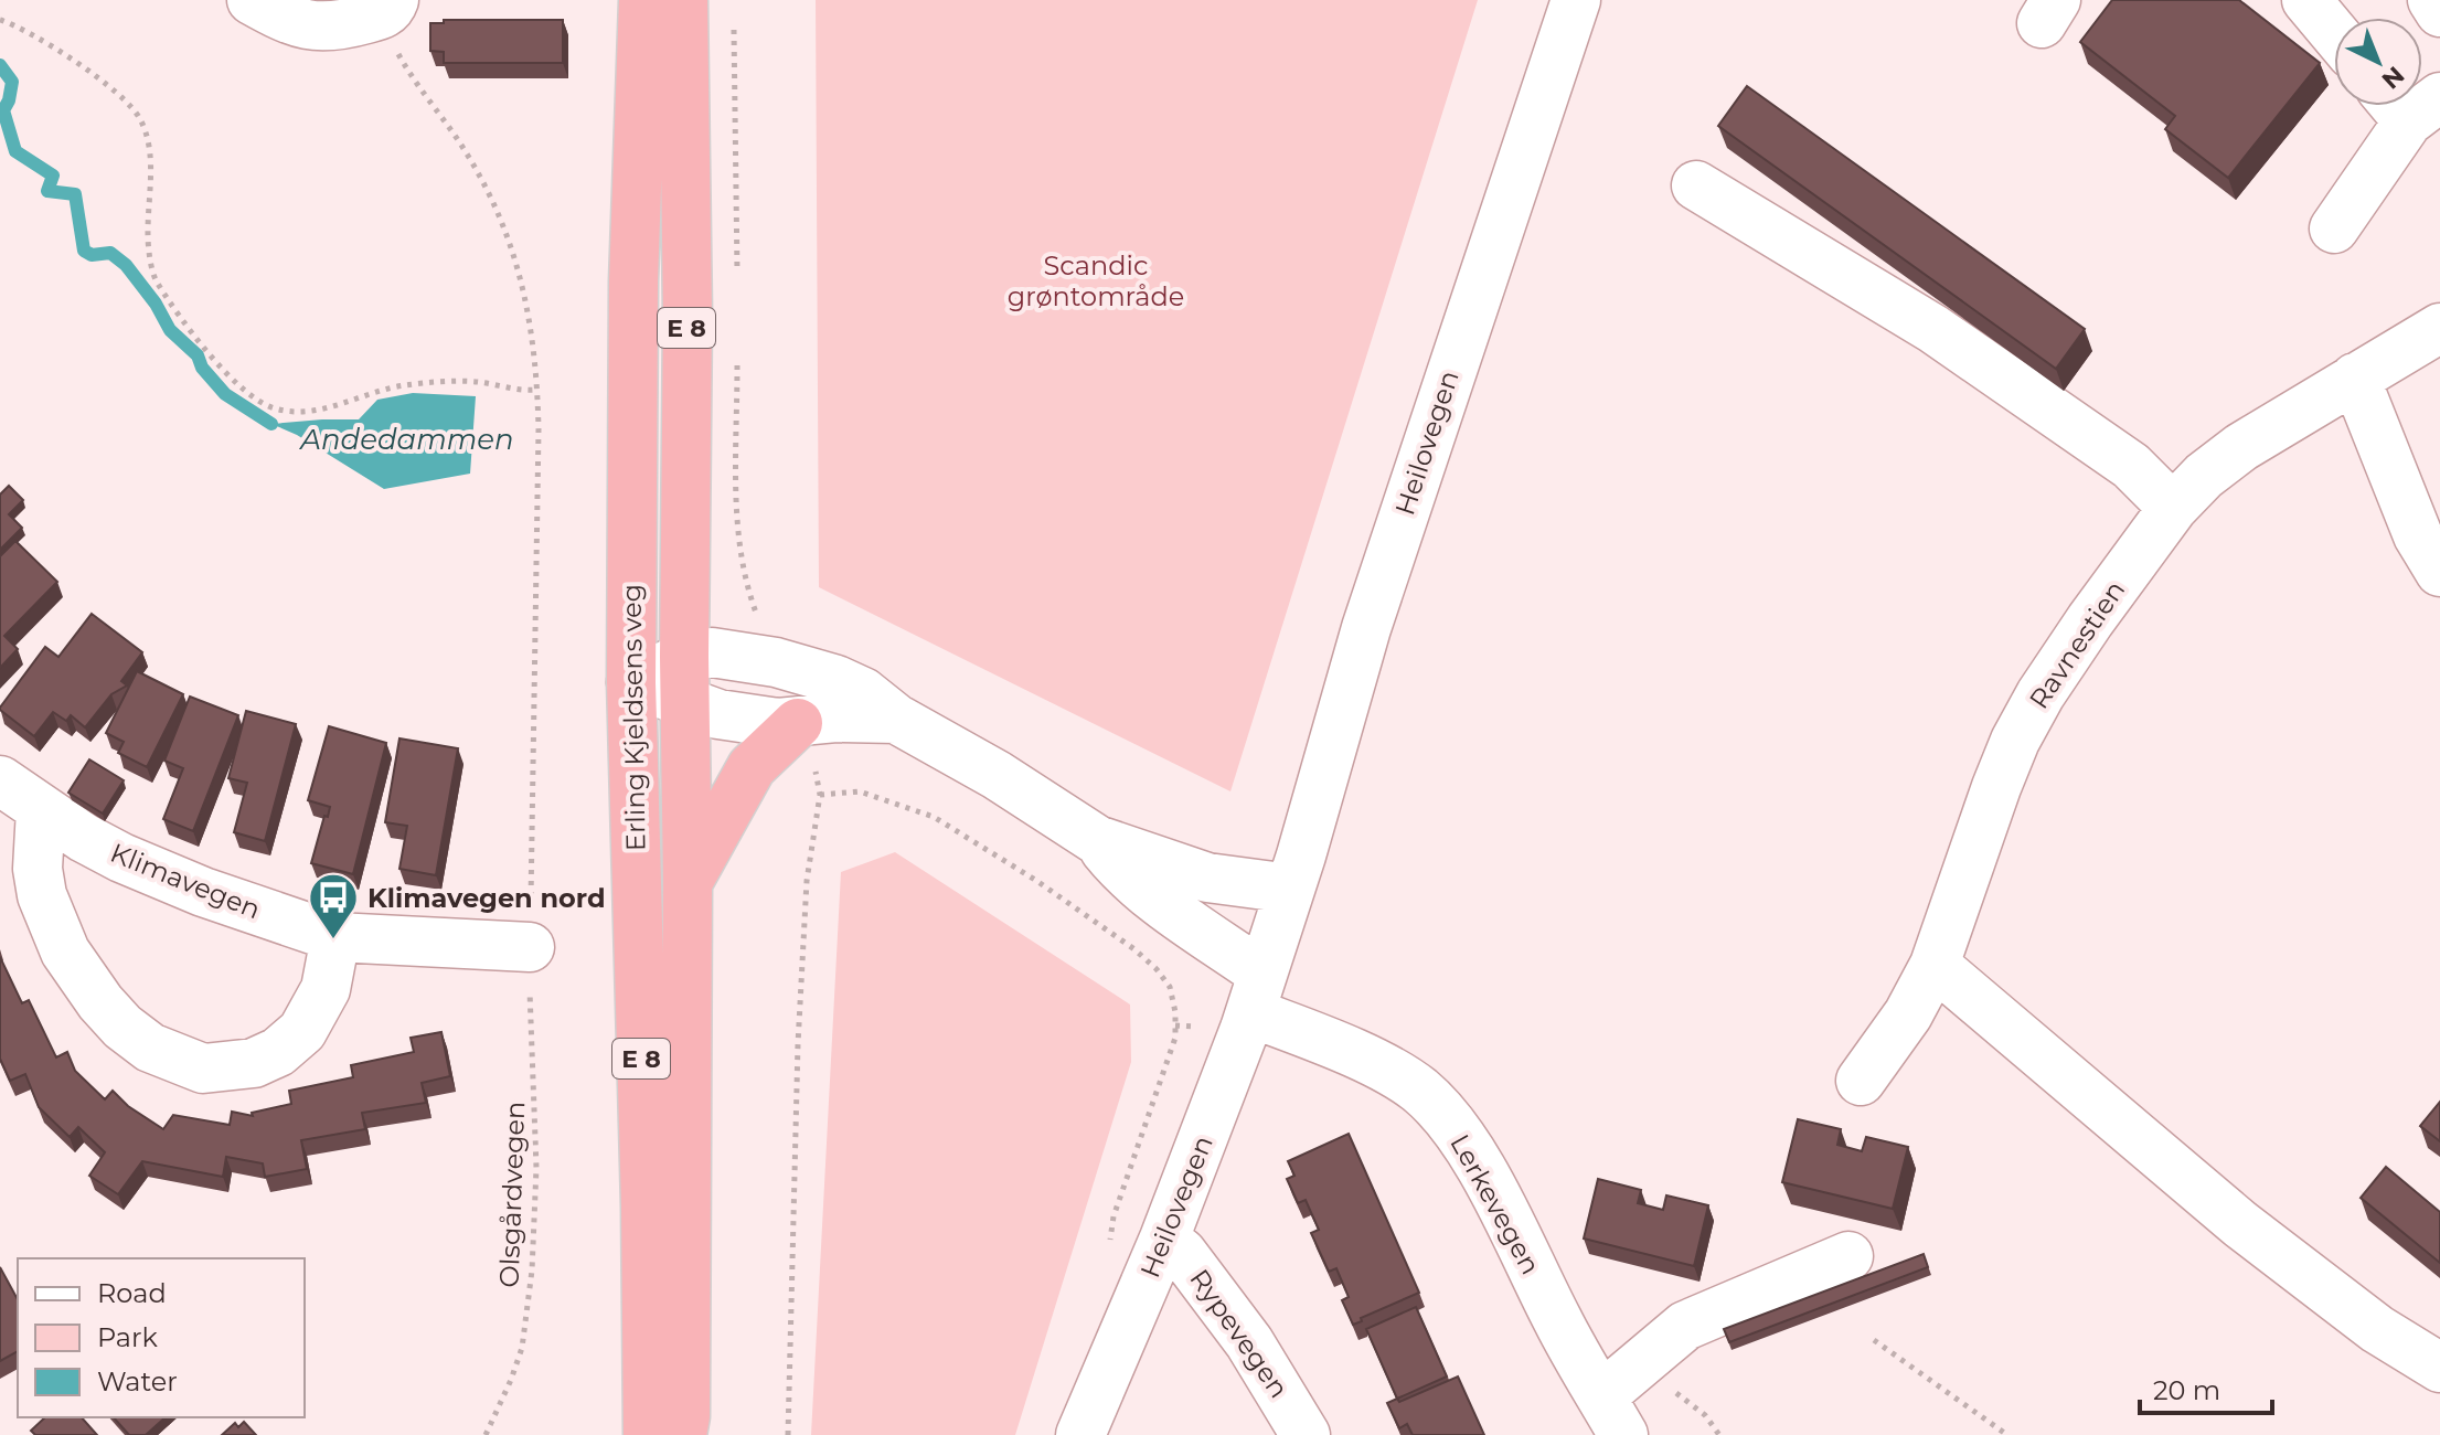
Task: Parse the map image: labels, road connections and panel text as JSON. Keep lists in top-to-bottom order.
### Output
{
  "streets": {
    "highway": ["E 8", "Erling Kjeldsens veg"],
    "street": [
      "Heilovegen",
      "Ravnestien",
      "Klimavegen",
      "Lerkevegen",
      "Rypevegen"
    ],
    "path": ["Olsgårdvegen"]
  },
  "crossings": [
    ["E 8", "Erling Kjeldsens veg"],
    ["Heilovegen", "Lerkevegen"],
    ["Heilovegen", "Rypevegen"],
    ["Klimavegen", "Olsgårdvegen"]
  ],
  "water": ["Andedammen"],
  "parks": ["Scandic grøntområde"],
  "places": {
    "bus stop": ["Klimavegen nord"]
  },
  "legend": ["Road", "Park", "Water"],
  "scale_bar": "20 m",
  "north": "bottom right"
}
